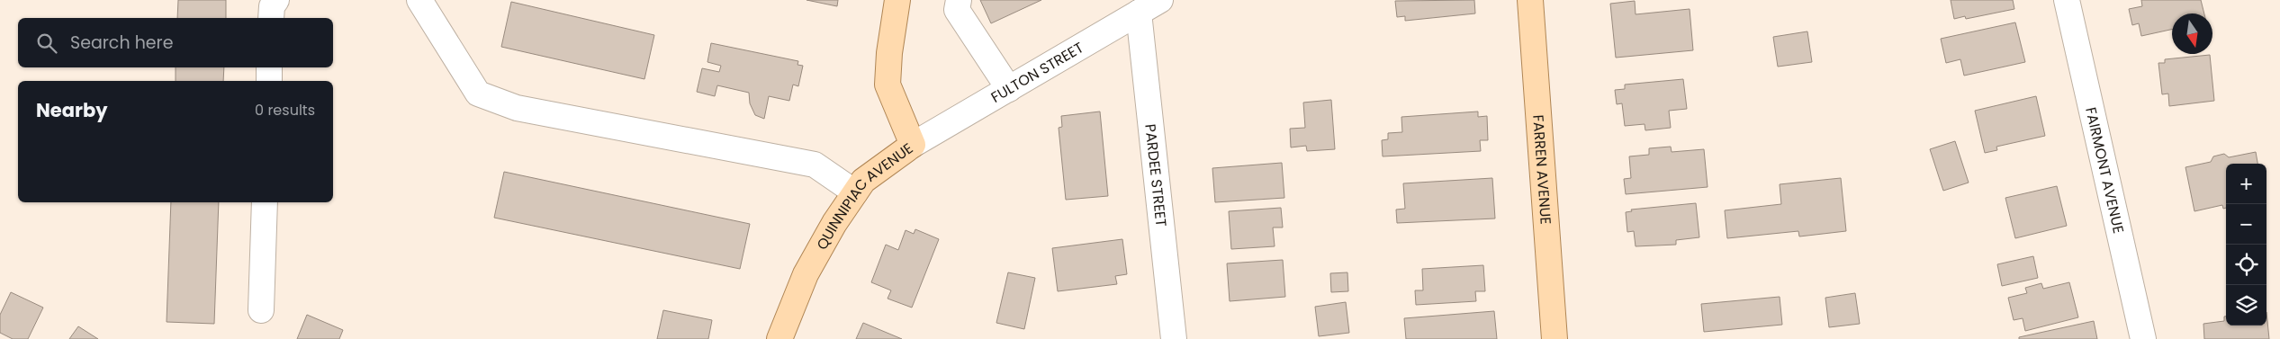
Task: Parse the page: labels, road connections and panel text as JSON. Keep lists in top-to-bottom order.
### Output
{
  "streets": {
    "main road": ["FARREN AVENUE", "QUINNIPIAC AVENUE"],
    "street": ["FULTON STREET", "FAIRMONT AVENUE", "PARDEE STREET"]
  },
  "crossings": [
    ["FULTON STREET", "PARDEE STREET"],
    ["FULTON STREET", "QUINNIPIAC AVENUE"]
  ],
  "north": "bottom",
  "page": {
    "search": "Search here",
    "heading": ["Nearby", "0 results"],
    "map_buttons": ["+", "−"]
  }
}
